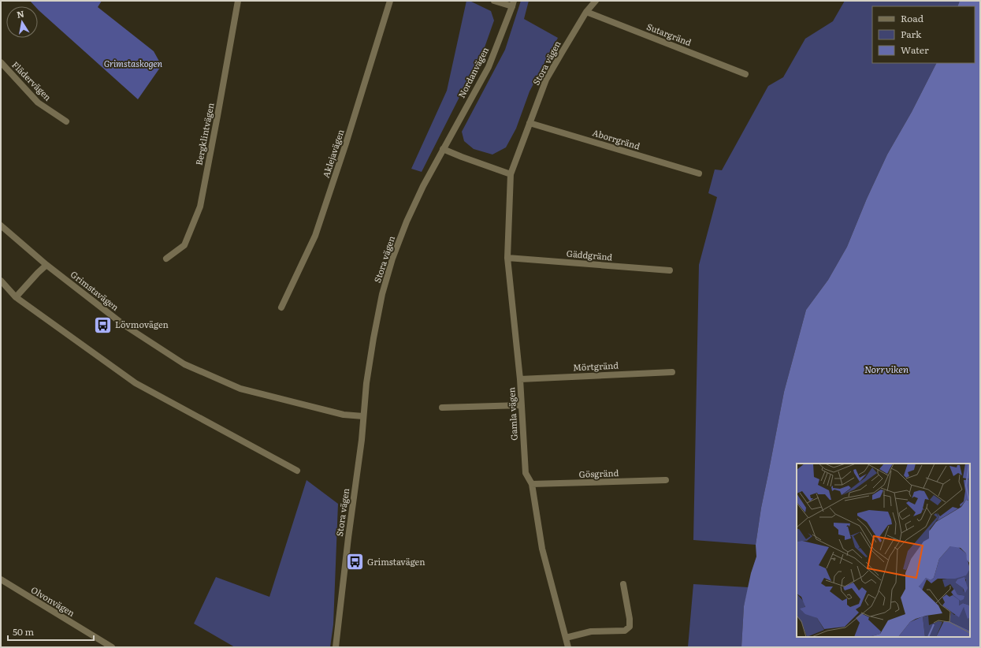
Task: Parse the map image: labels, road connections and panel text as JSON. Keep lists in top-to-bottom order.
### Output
{
  "streets": {
    "street": [
      "Sutargränd",
      "Stora vägen",
      "Nordanvägen",
      "Flädervägen",
      "Bergklintvägen",
      "Aborrgränd",
      "Aklejavägen",
      "Gäddgränd",
      "Grimstavägen",
      "Mörtgränd",
      "Gamla vägen",
      "Gösgränd",
      "Olvonvägen"
    ]
  },
  "crossings": [
    ["Sutargränd", "Stora vägen"],
    ["Stora vägen", "Nordanvägen"],
    ["Stora vägen", "Aborrgränd"],
    ["Stora vägen", "Grimstavägen"],
    ["Stora vägen", "Gamla vägen"],
    ["Gäddgränd", "Gamla vägen"],
    ["Mörtgränd", "Gamla vägen"],
    ["Gamla vägen", "Gösgränd"]
  ],
  "water": ["Norrviken"],
  "parks": ["Grimstaskogen"],
  "places": {
    "bus stop": ["Lövmovägen", "Grimstavägen"]
  },
  "legend": ["Road", "Park", "Water"],
  "scale_bar": "50 m",
  "north": "top"
}
